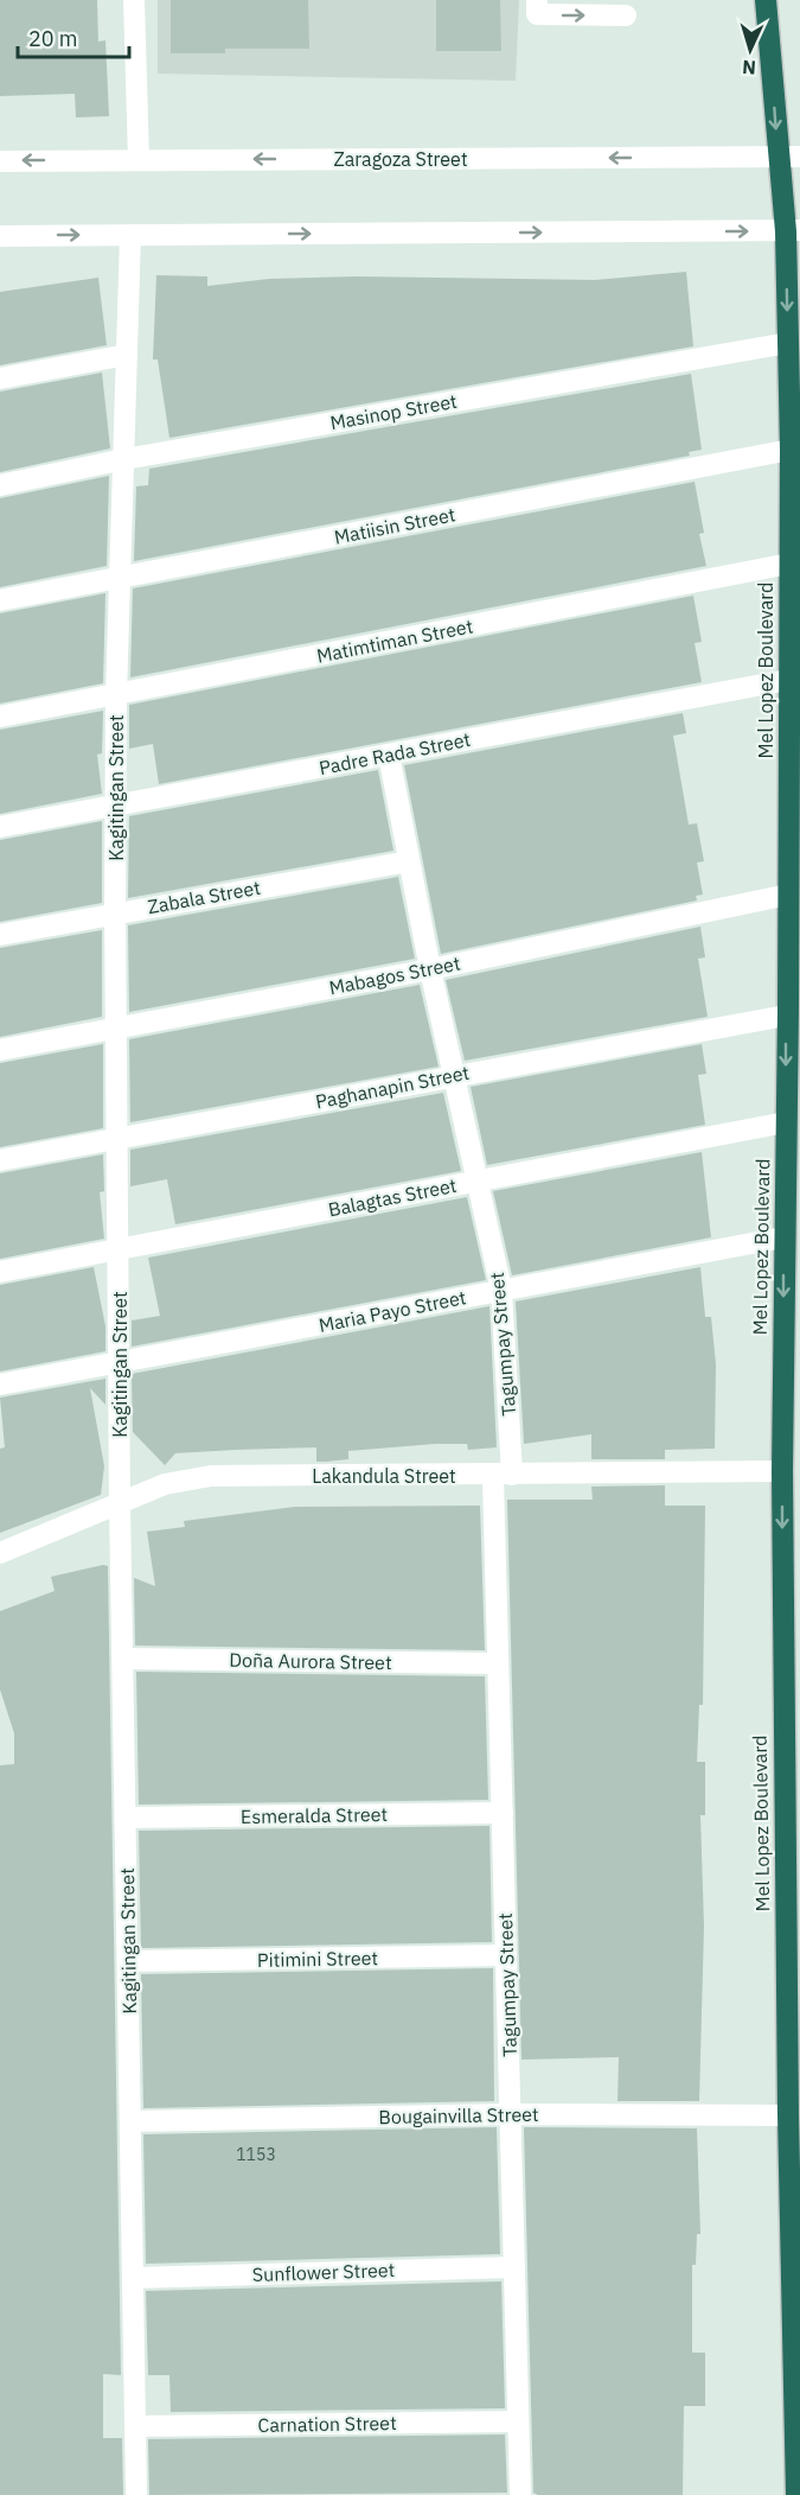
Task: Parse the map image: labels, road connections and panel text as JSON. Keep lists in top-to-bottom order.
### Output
{
  "streets": {
    "highway": ["Mel Lopez Boulevard"],
    "street": [
      "Zaragoza Street",
      "Masinop Street",
      "Matiisin Street",
      "Matimtiman Street",
      "Padre Rada Street",
      "Kagitingan Street",
      "Zabala Street",
      "Mabagos Street",
      "Paghanapin Street",
      "Balagtas Street",
      "Maria Payo Street",
      "Tagumpay Street",
      "Lakandula Street",
      "Doña Aurora Street",
      "Esmeralda Street",
      "Pitimini Street",
      "Bougainvilla Street",
      "Sunflower Street",
      "Carnation Street"
    ]
  },
  "crossings": [
    ["Zaragoza Street", "Mel Lopez Boulevard"],
    ["Masinop Street", "Mel Lopez Boulevard"],
    ["Masinop Street", "Kagitingan Street"],
    ["Matiisin Street", "Mel Lopez Boulevard"],
    ["Matiisin Street", "Kagitingan Street"],
    ["Matimtiman Street", "Mel Lopez Boulevard"],
    ["Matimtiman Street", "Kagitingan Street"],
    ["Mel Lopez Boulevard", "Padre Rada Street"],
    ["Mel Lopez Boulevard", "Mabagos Street"],
    ["Mel Lopez Boulevard", "Paghanapin Street"],
    ["Mel Lopez Boulevard", "Balagtas Street"],
    ["Mel Lopez Boulevard", "Maria Payo Street"],
    ["Mel Lopez Boulevard", "Lakandula Street"],
    ["Mel Lopez Boulevard", "Bougainvilla Street"],
    ["Padre Rada Street", "Kagitingan Street"],
    ["Padre Rada Street", "Tagumpay Street"],
    ["Kagitingan Street", "Zabala Street"],
    ["Kagitingan Street", "Mabagos Street"],
    ["Kagitingan Street", "Paghanapin Street"],
    ["Kagitingan Street", "Balagtas Street"],
    ["Kagitingan Street", "Maria Payo Street"],
    ["Kagitingan Street", "Lakandula Street"],
    ["Kagitingan Street", "Doña Aurora Street"],
    ["Kagitingan Street", "Esmeralda Street"],
    ["Kagitingan Street", "Pitimini Street"],
    ["Kagitingan Street", "Bougainvilla Street"],
    ["Kagitingan Street", "Sunflower Street"],
    ["Kagitingan Street", "Carnation Street"],
    ["Zabala Street", "Tagumpay Street"],
    ["Mabagos Street", "Tagumpay Street"],
    ["Paghanapin Street", "Tagumpay Street"],
    ["Balagtas Street", "Tagumpay Street"],
    ["Maria Payo Street", "Tagumpay Street"],
    ["Tagumpay Street", "Lakandula Street"],
    ["Tagumpay Street", "Doña Aurora Street"],
    ["Tagumpay Street", "Esmeralda Street"],
    ["Tagumpay Street", "Pitimini Street"],
    ["Tagumpay Street", "Bougainvilla Street"],
    ["Tagumpay Street", "Sunflower Street"],
    ["Tagumpay Street", "Carnation Street"]
  ],
  "one_way": ["Mel Lopez Boulevard"],
  "house_numbers": ["1153"],
  "scale_bar": "20 m",
  "north": "bottom"
}
